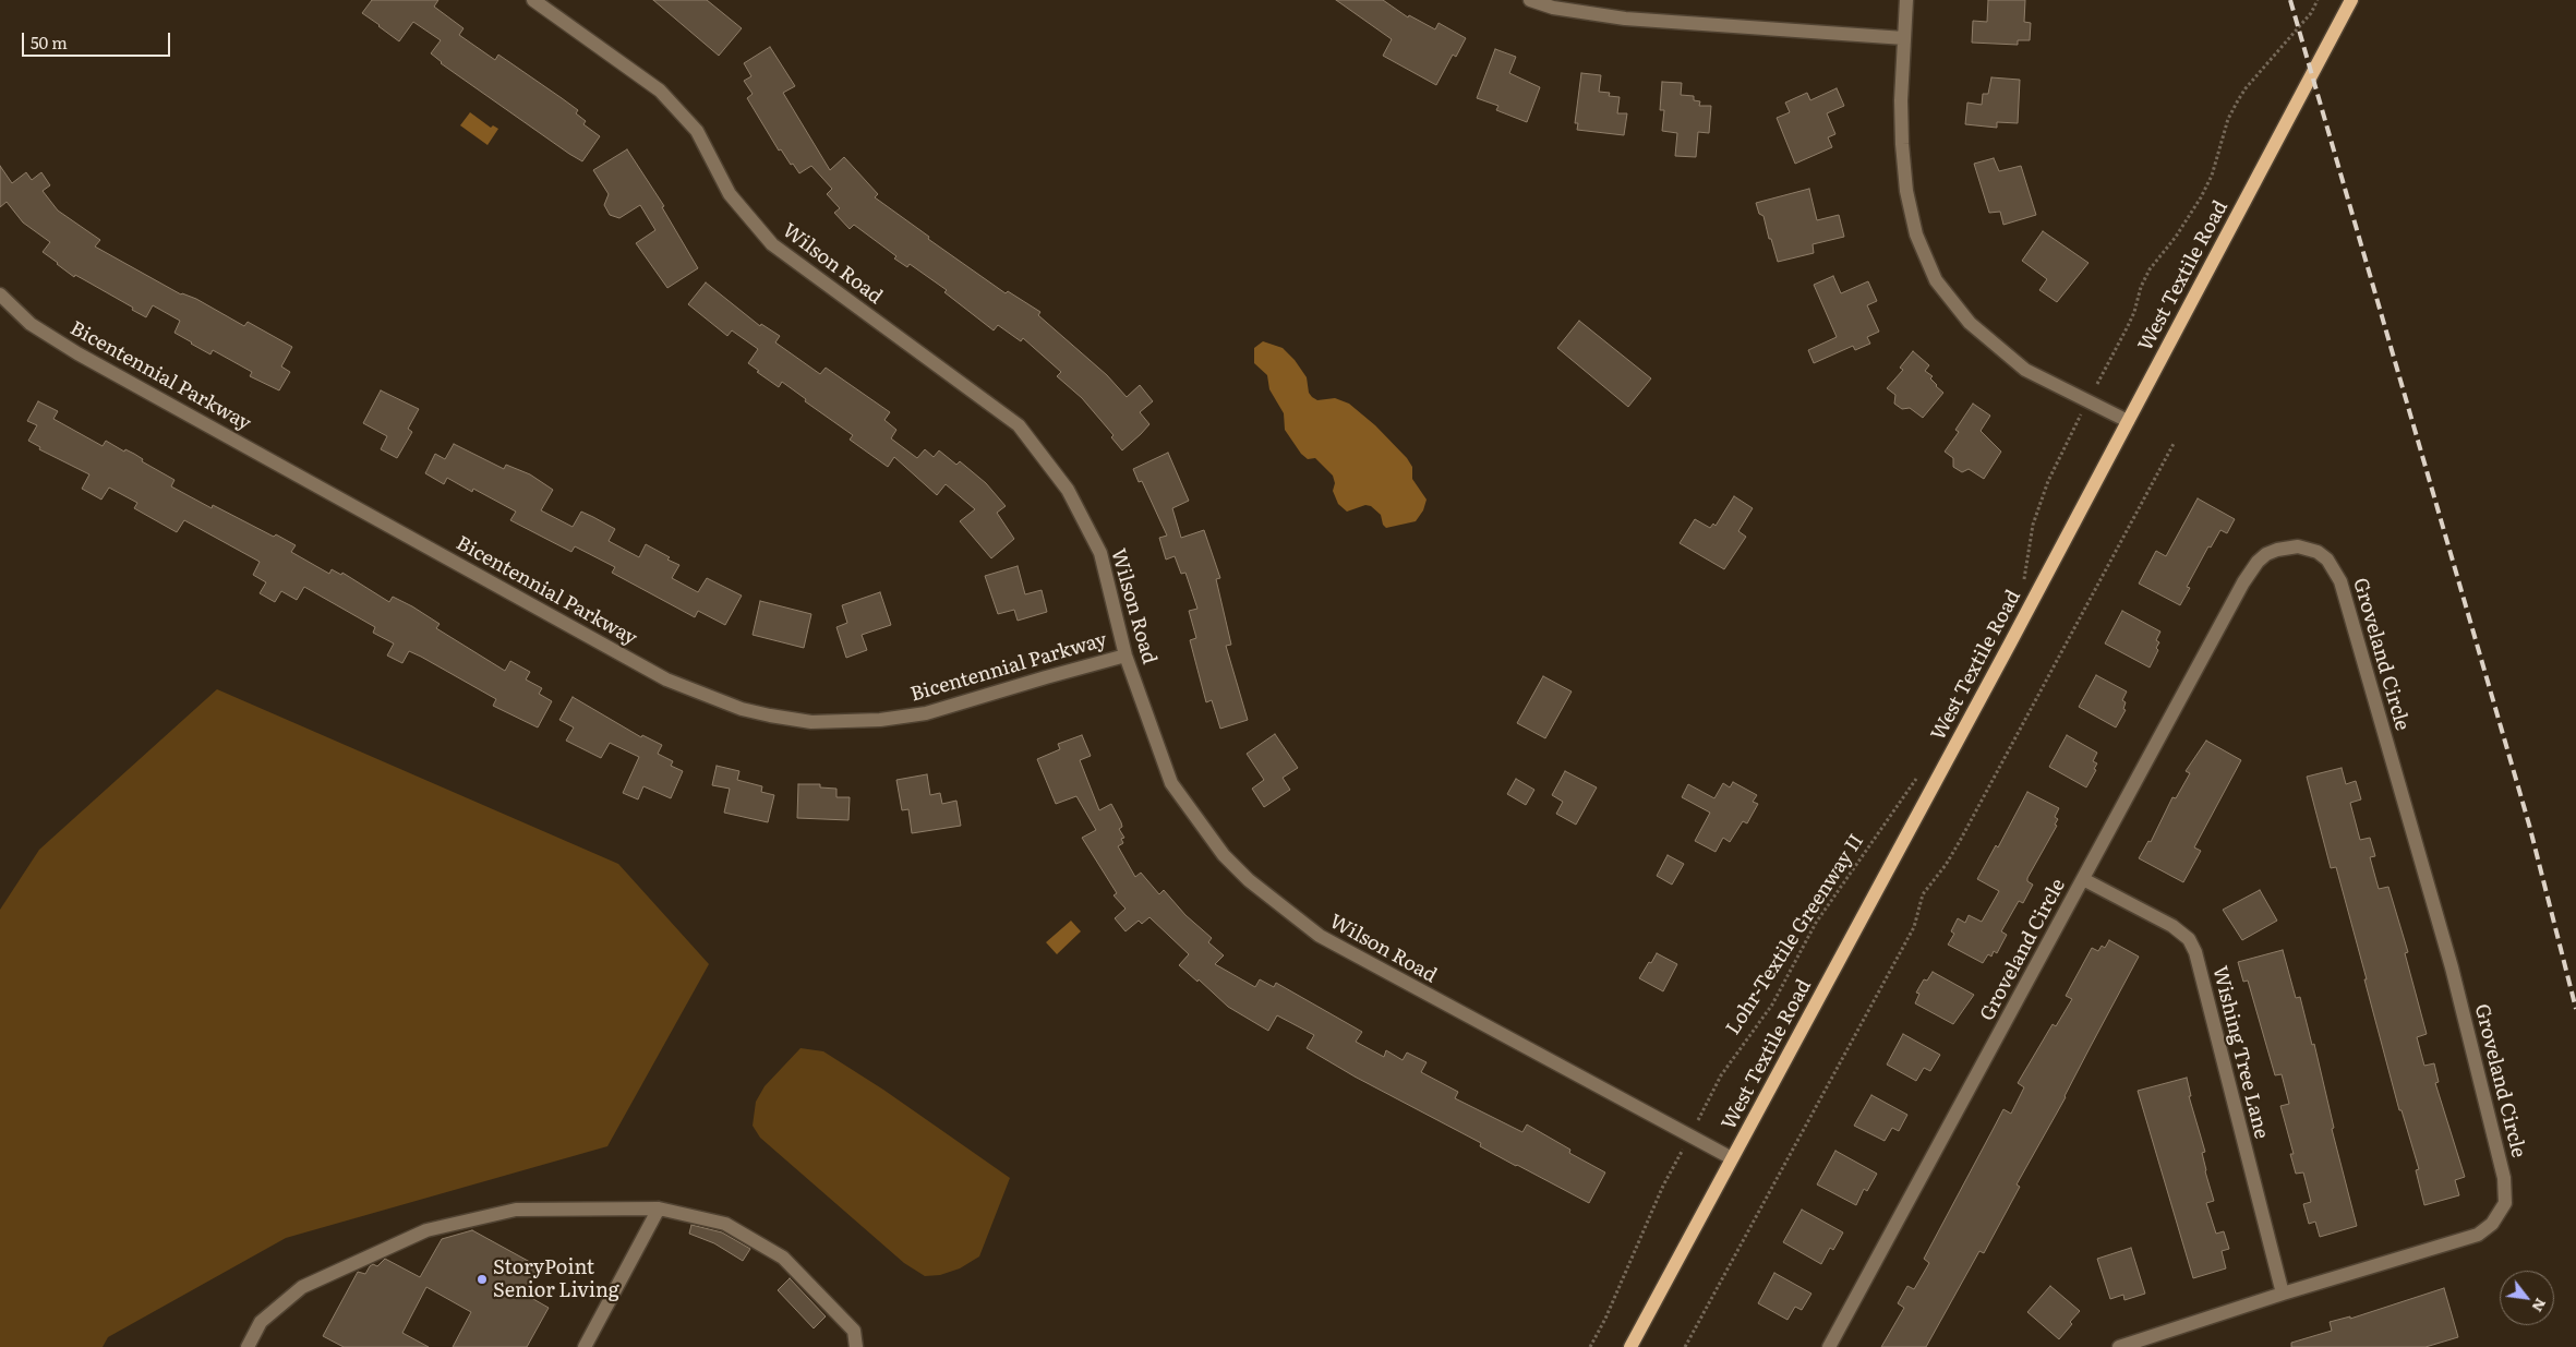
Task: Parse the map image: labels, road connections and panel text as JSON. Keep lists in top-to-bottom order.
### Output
{
  "streets": {
    "main road": ["West Textile Road"],
    "street": [
      "Wilson Road",
      "Bicentennial Parkway",
      "Groveland Circle",
      "Wishing Tree Lane"
    ],
    "path": ["Lohr-Textile Greenway II"]
  },
  "crossings": [
    ["Wilson Road", "West Textile Road"],
    ["Wilson Road", "Bicentennial Parkway"],
    ["Groveland Circle", "Wishing Tree Lane"]
  ],
  "places": ["StoryPoint Senior Living"],
  "scale_bar": "50 m",
  "north": "bottom right"
}
